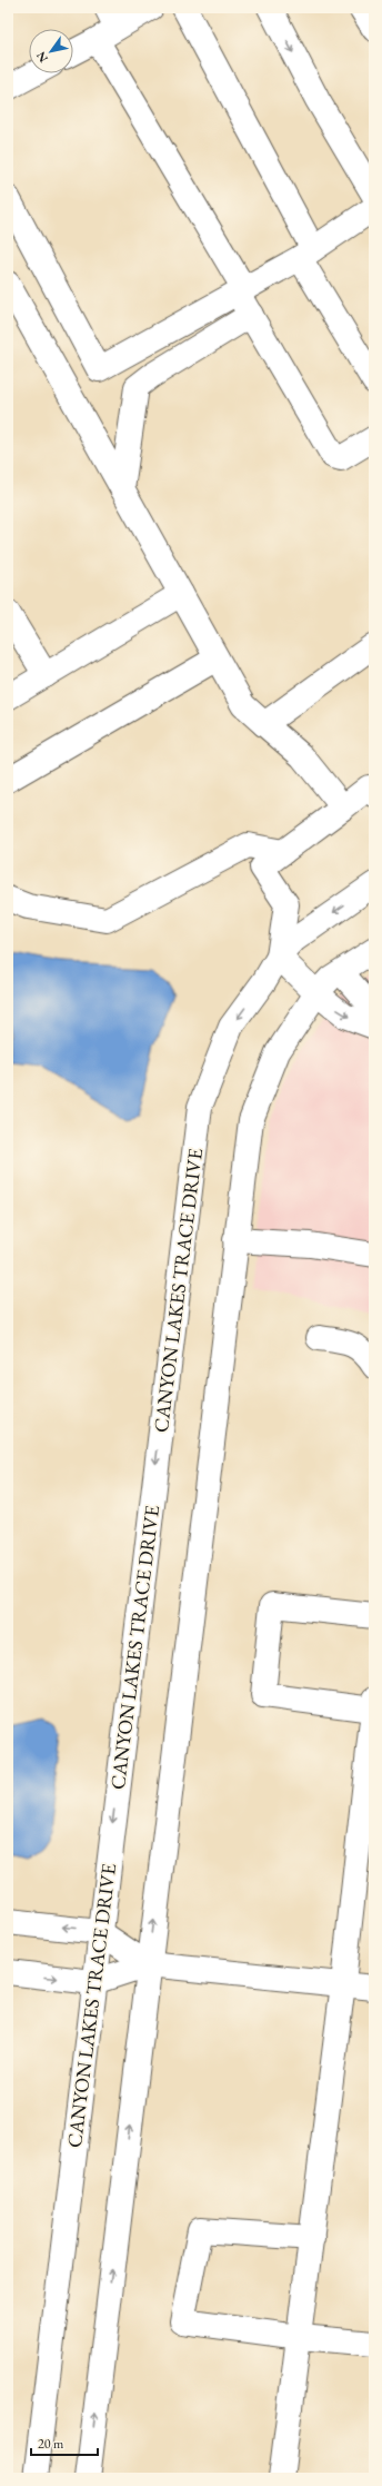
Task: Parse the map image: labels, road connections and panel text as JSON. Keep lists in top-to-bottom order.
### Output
{
  "streets": {
    "main road": ["CANYON LAKES TRACE DRIVE"]
  },
  "scale_bar": "20 m",
  "north": "bottom left"
}
